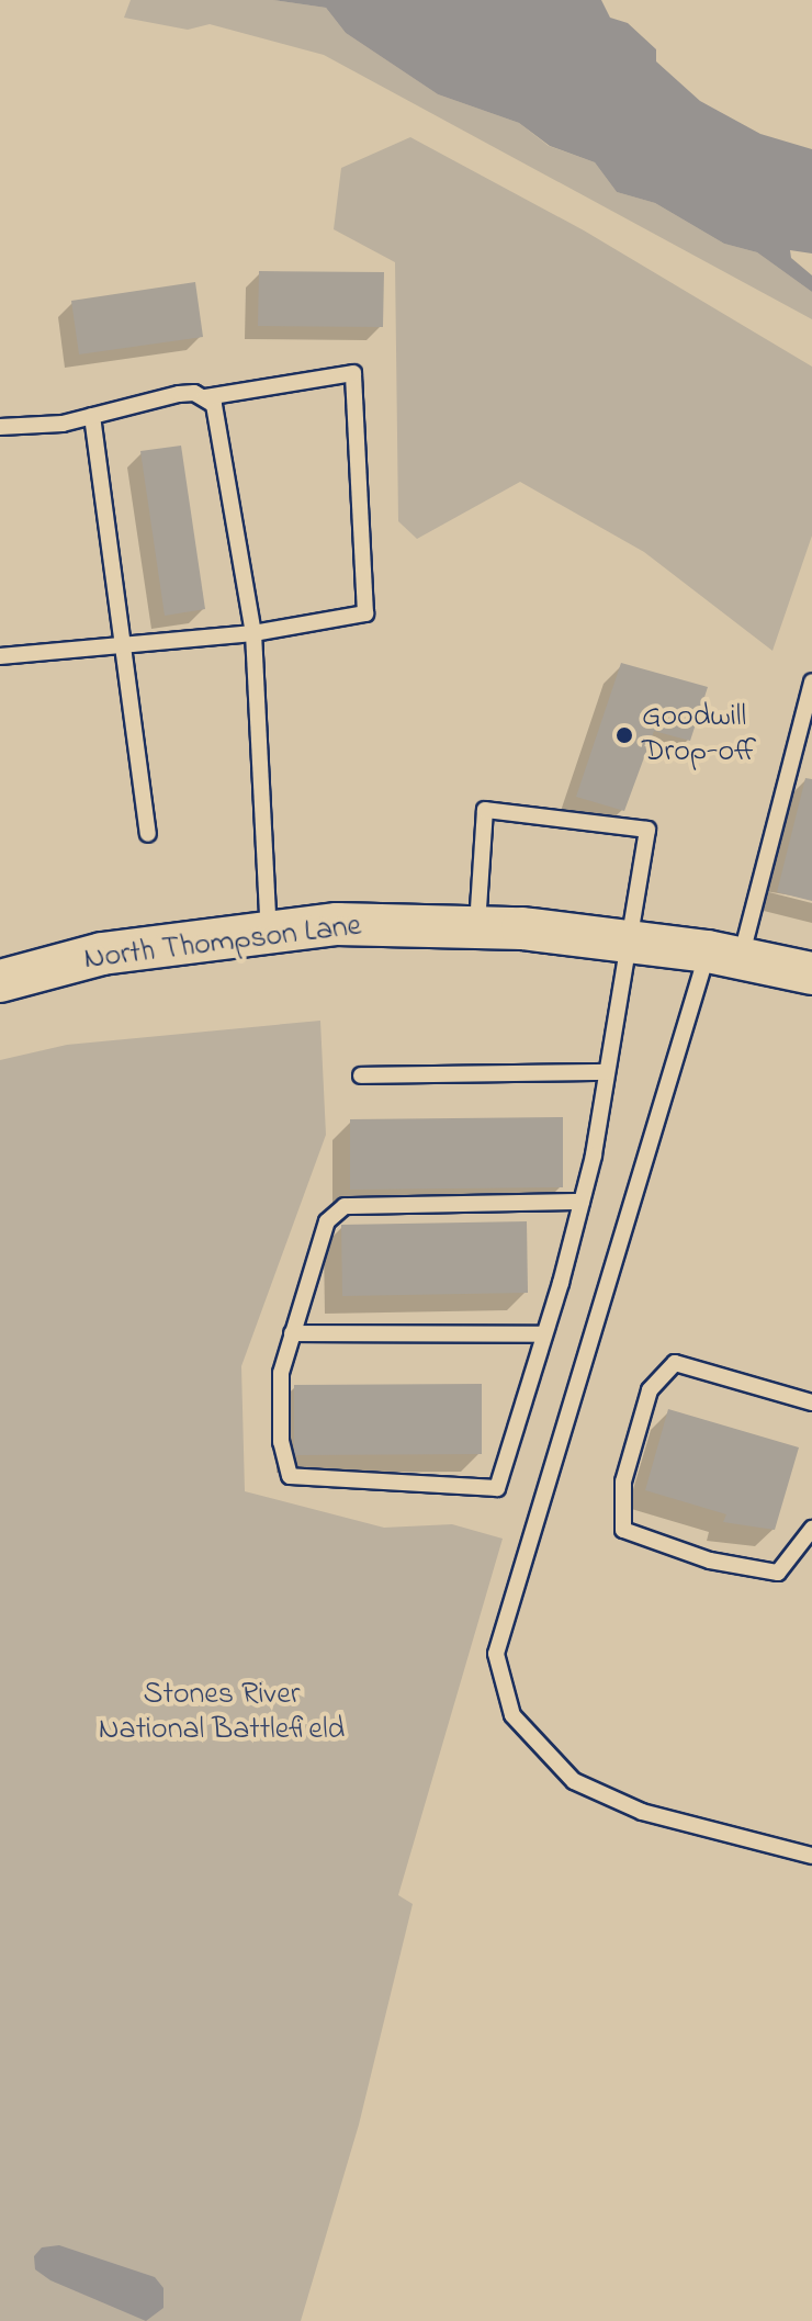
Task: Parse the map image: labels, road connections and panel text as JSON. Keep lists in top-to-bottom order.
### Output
{
  "streets": {
    "main road": ["North Thompson Lane"]
  },
  "parks": ["Stones River National Battlefield"],
  "places": ["Goodwill Drop-off"]
}
